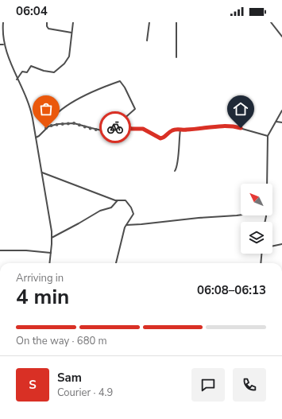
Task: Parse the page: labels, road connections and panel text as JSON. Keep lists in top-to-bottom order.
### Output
{
  "north": "top left",
  "page": {
    "status": "06:04",
    "heading": ["4 min", "Arriving in", "06:08–06:13"],
    "panel": ["Sam", "Courier · 4.9"],
    "bar": "On the way · 680 m",
    "round": "S"
  }
}
